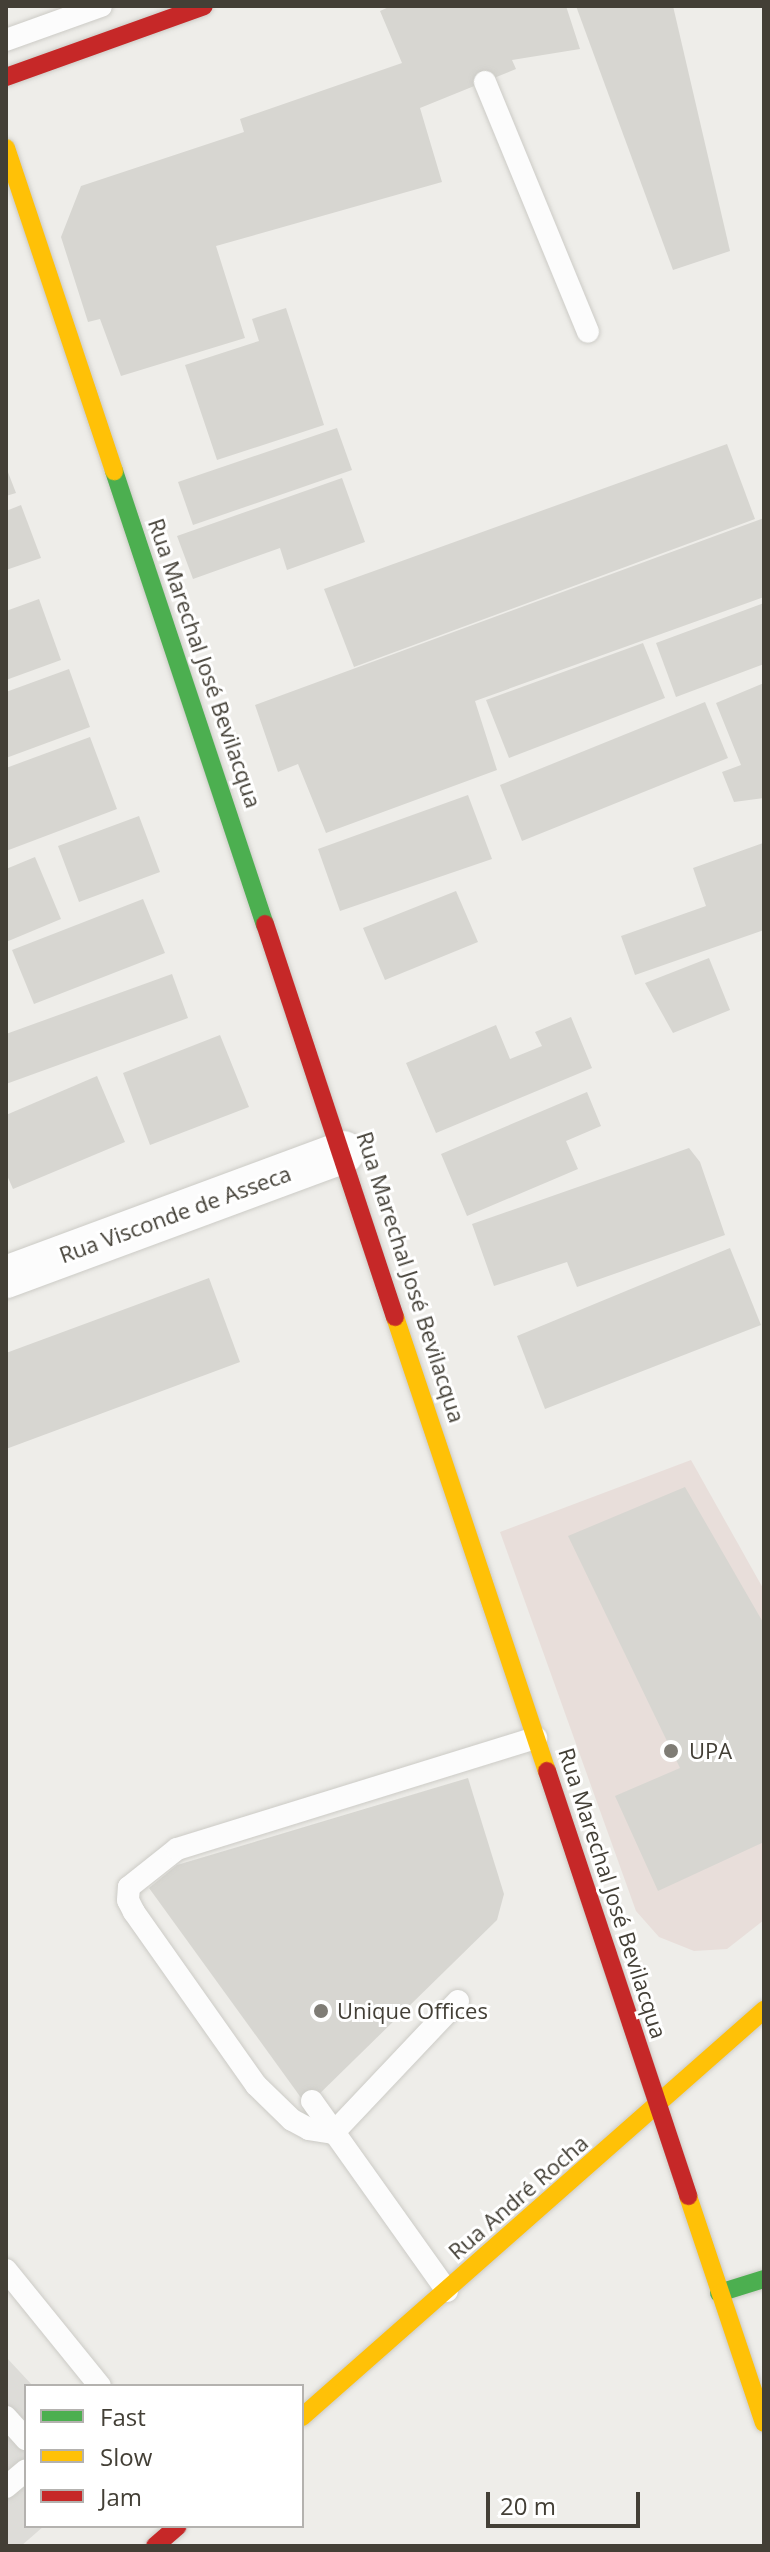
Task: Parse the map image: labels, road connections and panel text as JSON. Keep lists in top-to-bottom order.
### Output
{
  "streets": {
    "street": ["Rua Marechal José Bevilacqua", "Rua Visconde de Asseca", "Rua André Rocha"]
  },
  "crossings": [
    ["Rua Marechal José Bevilacqua", "Rua Visconde de Asseca"],
    ["Rua Marechal José Bevilacqua", "Rua André Rocha"]
  ],
  "places": ["UPA", "Unique Offices"],
  "legend": ["Fast", "Slow", "Jam"],
  "scale_bar": "20 m"
}
